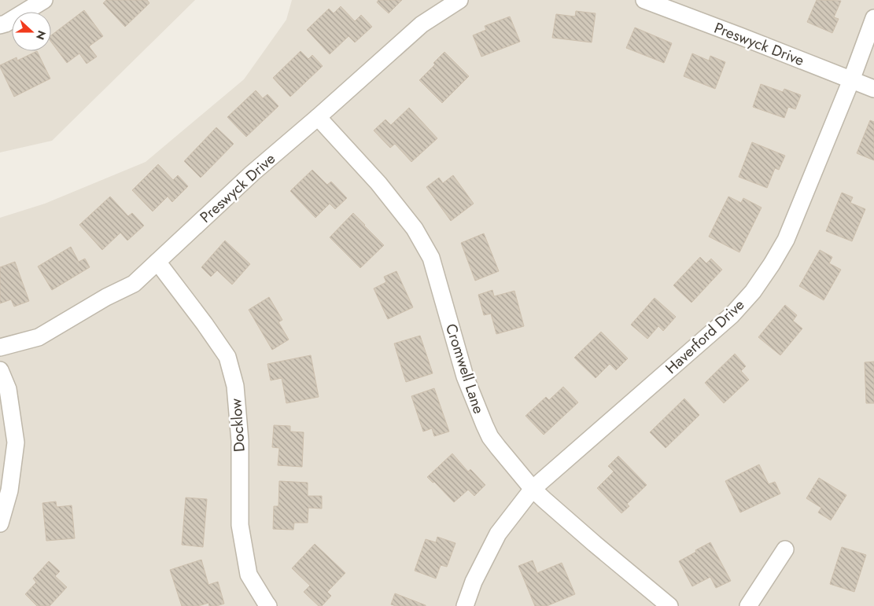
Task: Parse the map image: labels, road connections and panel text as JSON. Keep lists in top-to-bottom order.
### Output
{
  "streets": {
    "street": [
      "Preswyck Drive",
      "Haverford Drive",
      "Cromwell Lane",
      "Docklow"
    ]
  },
  "crossings": [
    ["Preswyck Drive", "Haverford Drive"],
    ["Preswyck Drive", "Cromwell Lane"],
    ["Preswyck Drive", "Docklow"],
    ["Haverford Drive", "Cromwell Lane"]
  ],
  "north": "right"
}
